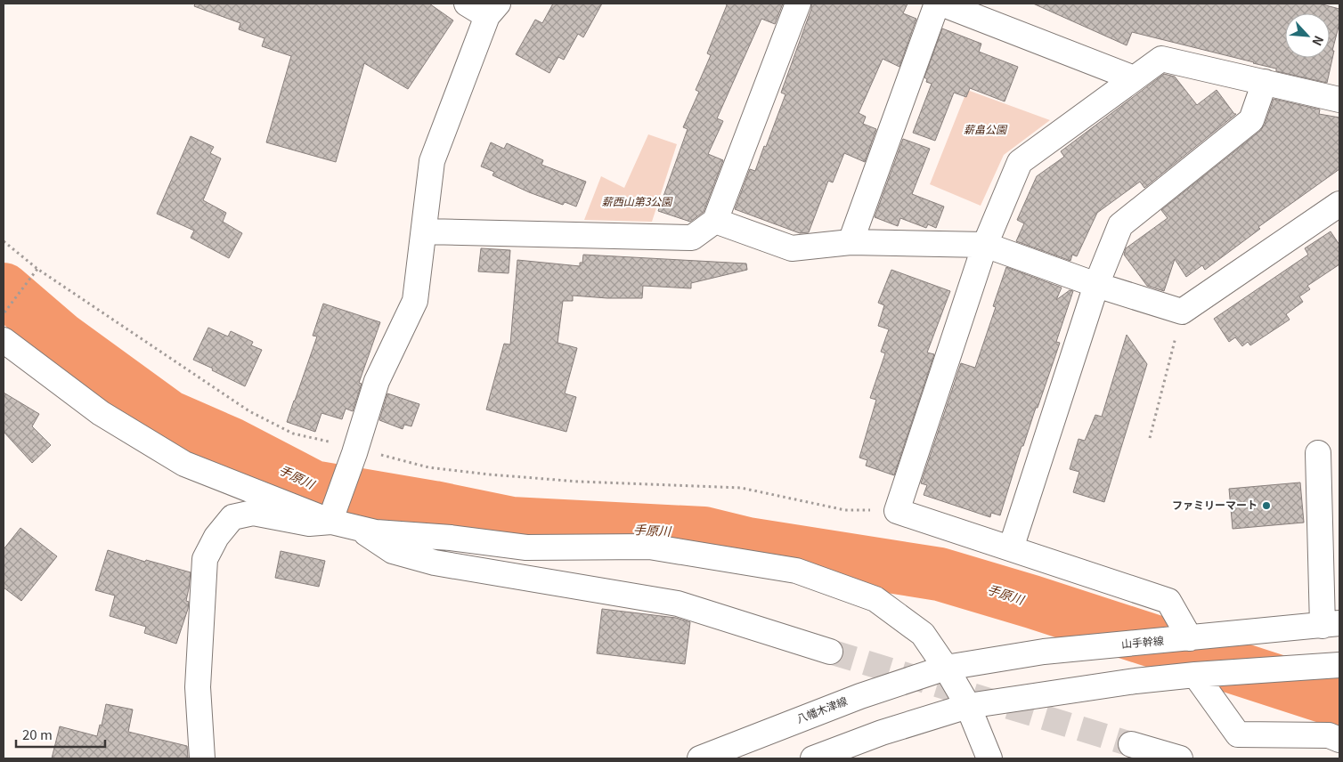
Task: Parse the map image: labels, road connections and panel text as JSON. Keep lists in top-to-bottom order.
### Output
{
  "streets": {
    "street": ["山手幹線", "八幡木津線"]
  },
  "crossings": [
    ["山手幹線", "八幡木津線"]
  ],
  "water": ["手原川"],
  "parks": ["薪畠公園", "薪西山第3公園"],
  "places": ["ファミリーマート"],
  "scale_bar": "20 m",
  "north": "bottom right"
}
